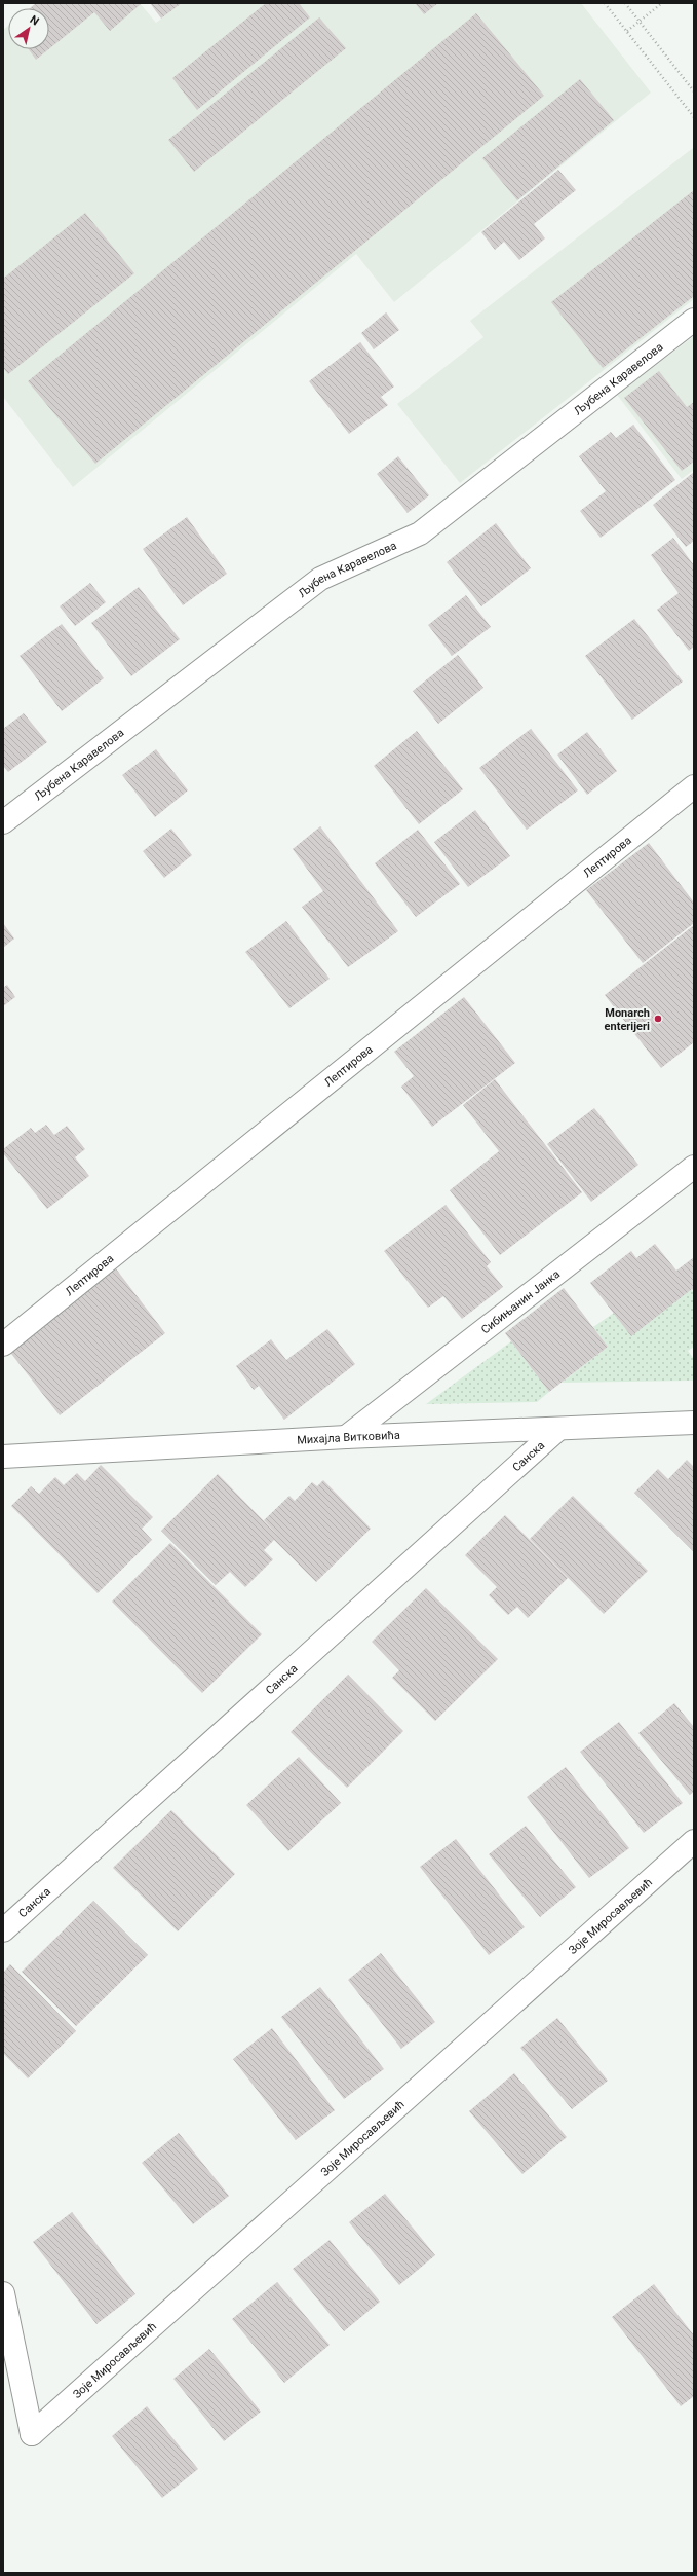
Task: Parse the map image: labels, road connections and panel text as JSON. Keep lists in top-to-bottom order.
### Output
{
  "streets": {
    "street": [
      "Љубена Каравелова",
      "Лептирова",
      "Сибињанин Јанка",
      "Михајла Витковића",
      "Санска",
      "Зоје Миросављевић"
    ]
  },
  "crossings": [
    ["Сибињанин Јанка", "Михајла Витковића"],
    ["Михајла Витковића", "Санска"]
  ],
  "places": ["Monarch enterijeri"],
  "north": "top right"
}
